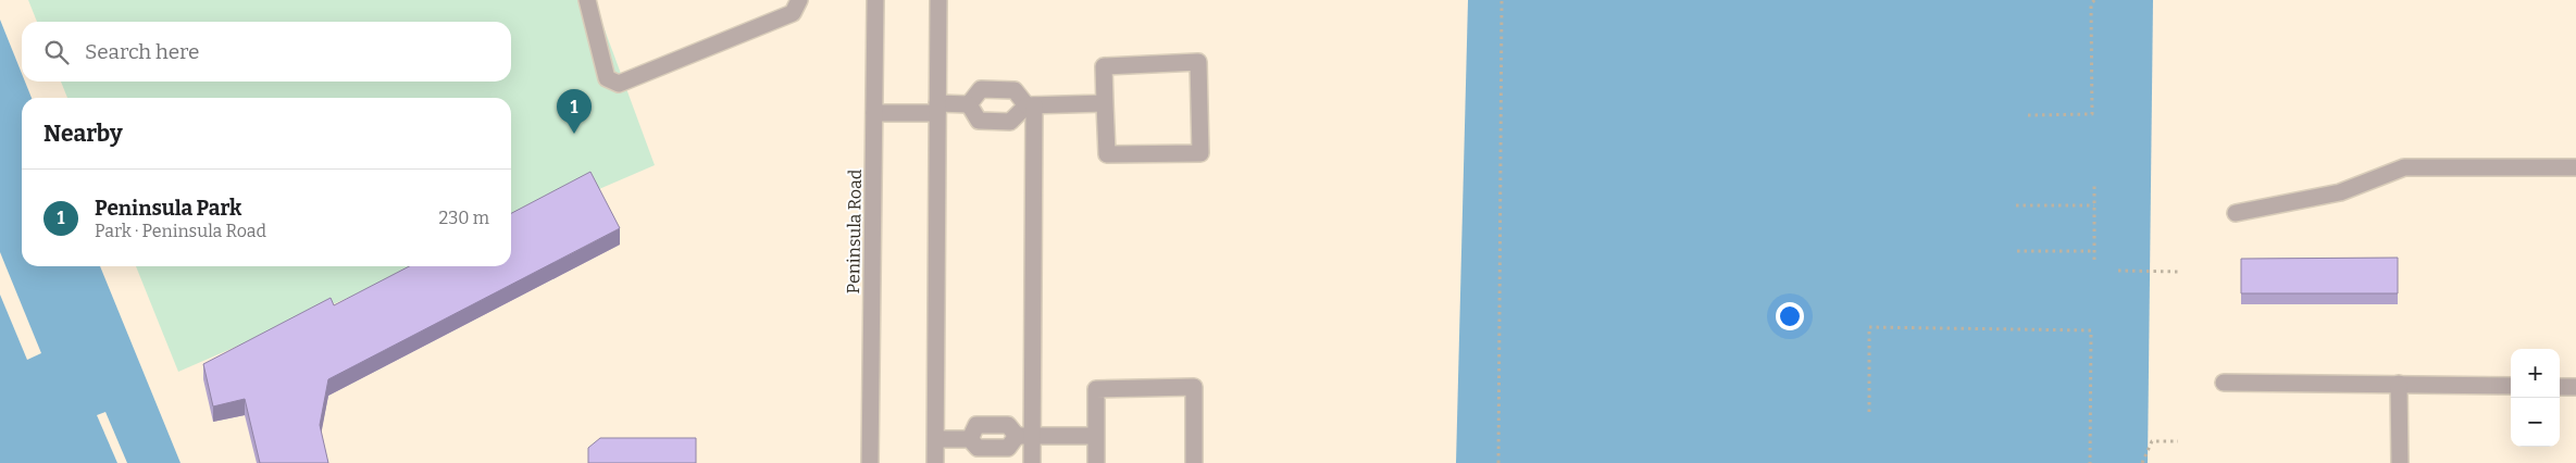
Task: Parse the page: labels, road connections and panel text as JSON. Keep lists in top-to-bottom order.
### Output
{
  "streets": {
    "street": ["Peninsula Road"]
  },
  "page": {
    "search": "Search here",
    "pins": "1",
    "heading": "Nearby",
    "list": [
      {
        "mark": "1",
        "name": "Peninsula Park",
        "note": "Park · Peninsula Road",
        "value": "230 m"
      }
    ],
    "map_buttons": ["+", "−"]
  }
}
